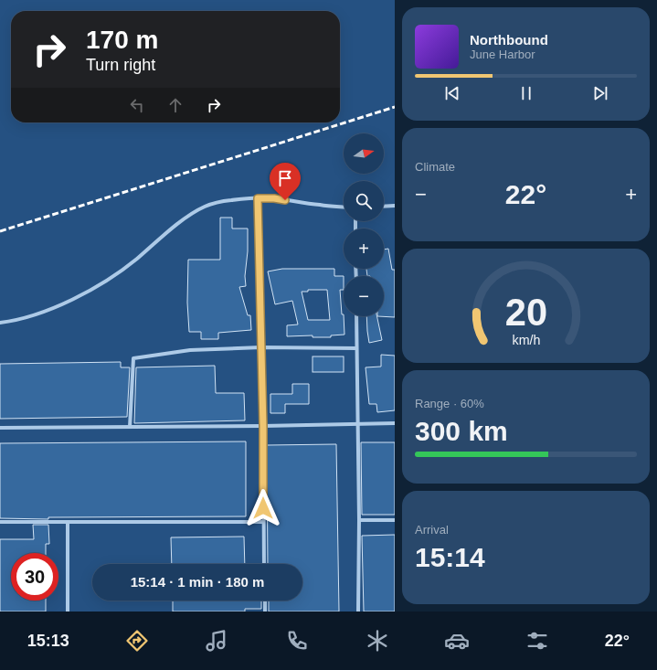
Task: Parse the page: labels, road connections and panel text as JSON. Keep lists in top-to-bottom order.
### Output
{
  "north": "right",
  "page": {
    "turn": ["170 m", "Turn right"],
    "song": ["Northbound", "June Harbor"],
    "tile": [
      "Climate",
      ["Range · 60%", "300 km"],
      ["Arrival", "15:14"]
    ],
    "map_buttons": ["+", "−"],
    "heat": ["−", "22°", "+"],
    "limit": "30",
    "trip": "15:14 · 1 min · 180 m",
    "tabs": ["15:13", "22°"],
    "gauge": ["20", "km/h"]
  }
}
